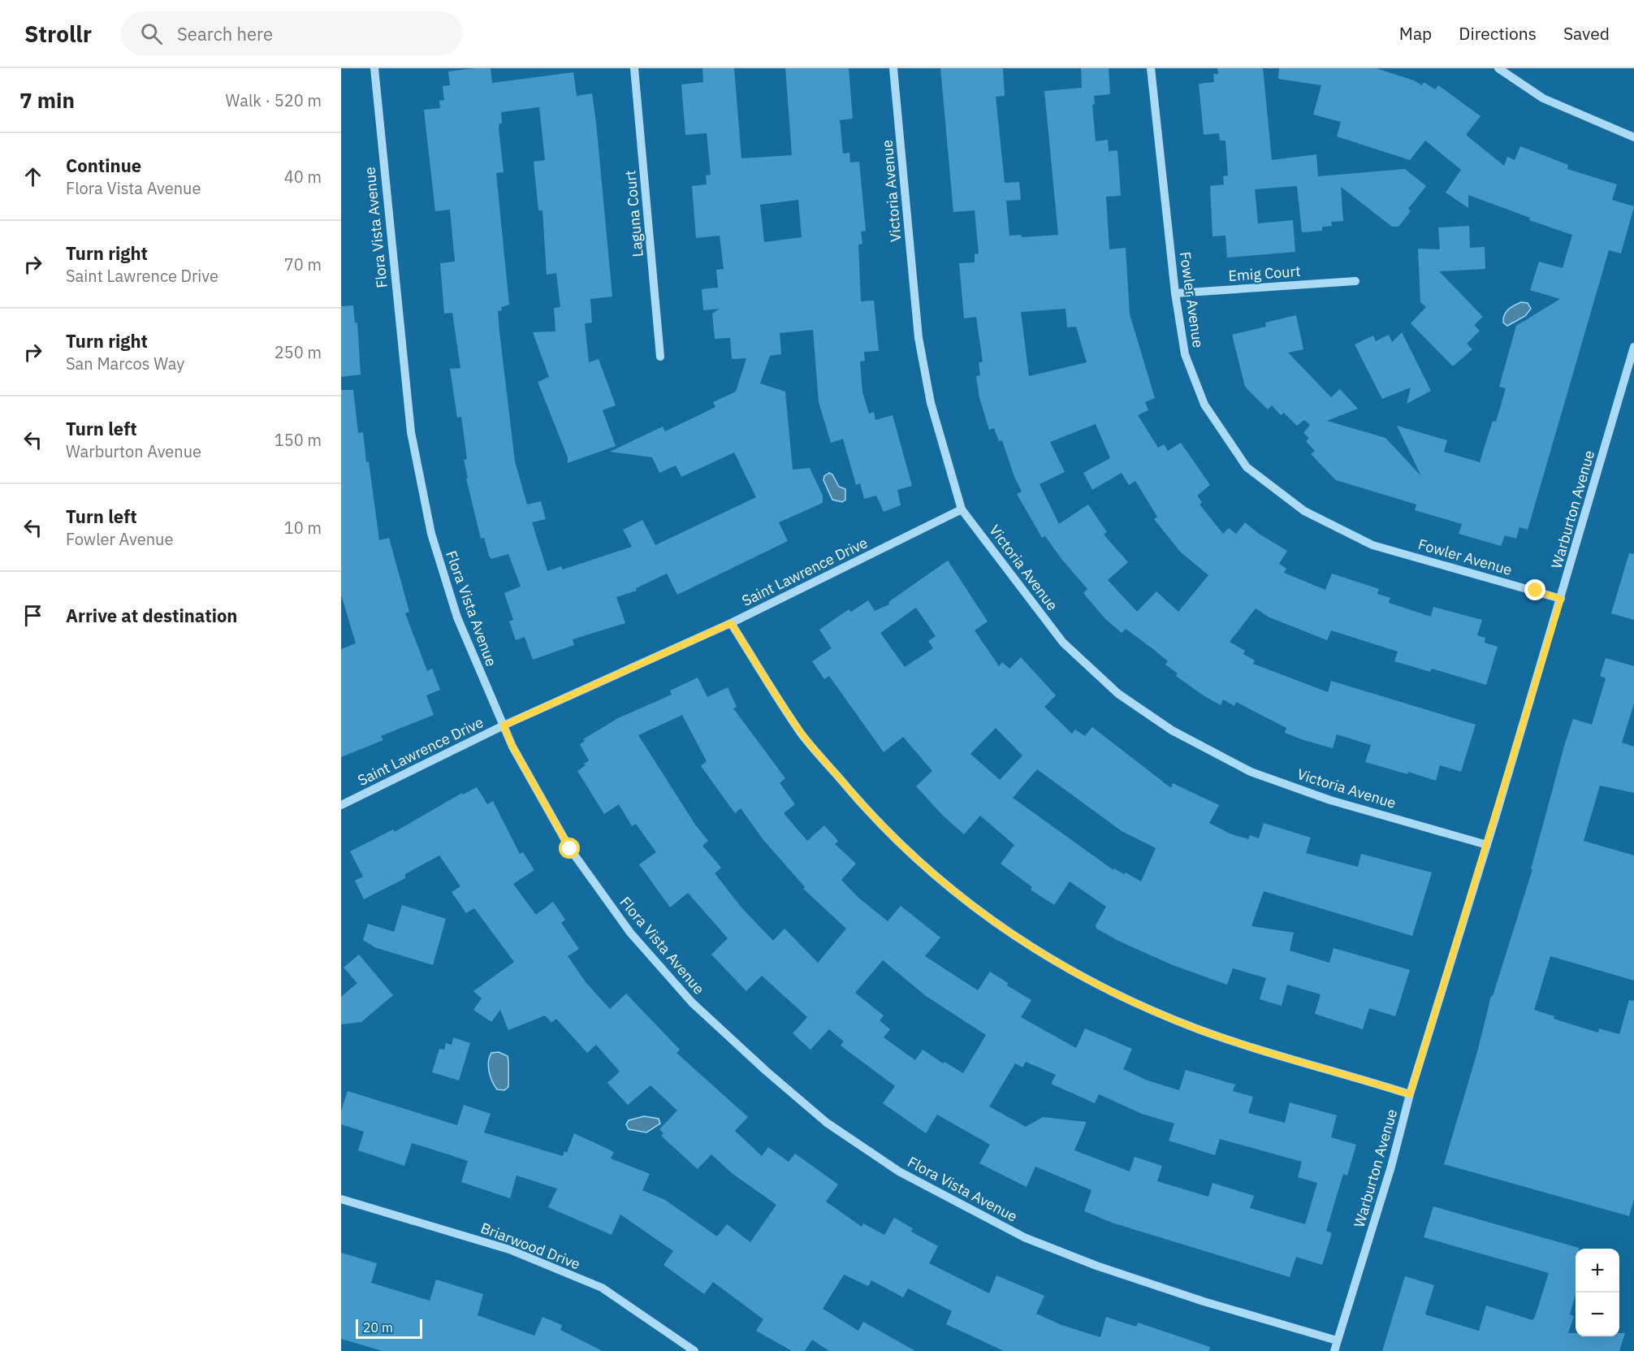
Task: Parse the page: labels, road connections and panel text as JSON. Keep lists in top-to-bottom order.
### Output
{
  "streets": {
    "street": [
      "Victoria Avenue",
      "Laguna Court",
      "Flora Vista Avenue",
      "Emig Court",
      "Fowler Avenue",
      "Warburton Avenue",
      "Saint Lawrence Drive",
      "Briarwood Drive"
    ]
  },
  "crossings": [
    ["Victoria Avenue", "Warburton Avenue"],
    ["Victoria Avenue", "Saint Lawrence Drive"],
    ["Flora Vista Avenue", "Warburton Avenue"],
    ["Flora Vista Avenue", "Saint Lawrence Drive"],
    ["Emig Court", "Fowler Avenue"],
    ["Fowler Avenue", "Warburton Avenue"]
  ],
  "scale_bar": "20 m",
  "page": {
    "header": "Strollr",
    "search": "Search here",
    "nav": ["Map", "Directions", "Saved"],
    "heading": ["7 min", "Walk · 520 m"],
    "list": [
      ["Continue", "Flora Vista Avenue", "40 m"],
      ["Turn right", "Saint Lawrence Drive", "70 m"],
      ["Turn right", "San Marcos Way", "250 m"],
      ["Turn left", "Warburton Avenue", "150 m"],
      ["Turn left", "Fowler Avenue", "10 m"],
      "Arrive at destination"
    ],
    "map_buttons": ["+", "−"],
    "scale": "20 m"
  }
}
